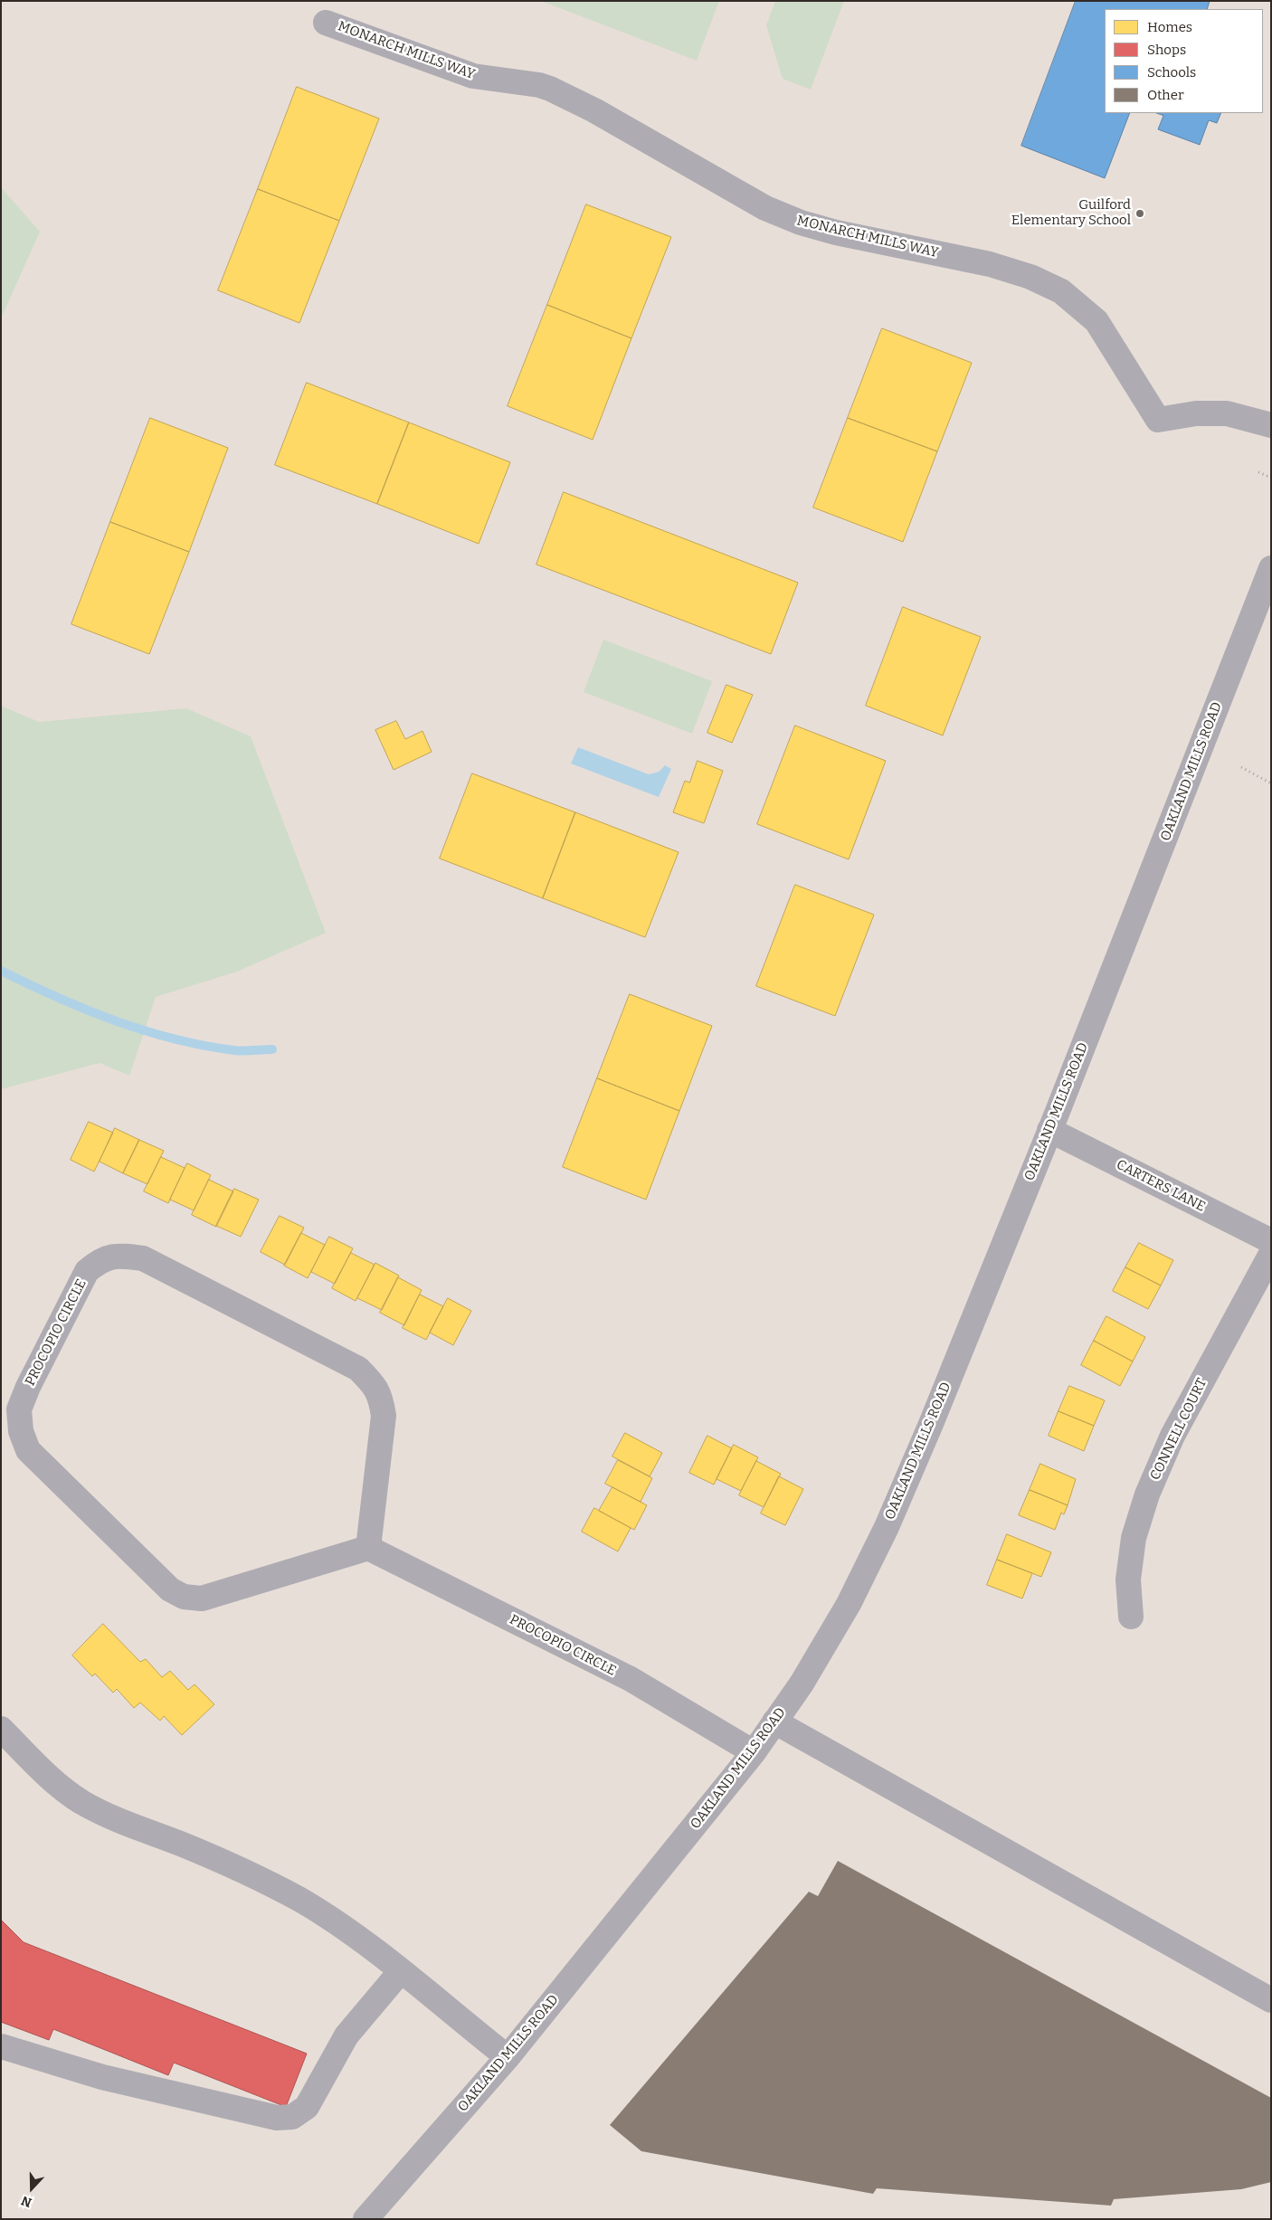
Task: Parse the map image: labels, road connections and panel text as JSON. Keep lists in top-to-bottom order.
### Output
{
  "streets": {
    "street": [
      "MONARCH MILLS WAY",
      "OAKLAND MILLS ROAD",
      "CARTERS LANE",
      "PROCOPIO CIRCLE",
      "CONNELL COURT"
    ]
  },
  "crossings": [
    ["OAKLAND MILLS ROAD", "CARTERS LANE"],
    ["OAKLAND MILLS ROAD", "PROCOPIO CIRCLE"]
  ],
  "places": ["Guilford Elementary School"],
  "legend": [
    "Homes",
    "Shops",
    "Schools",
    "Other"
  ],
  "north": "bottom"
}
